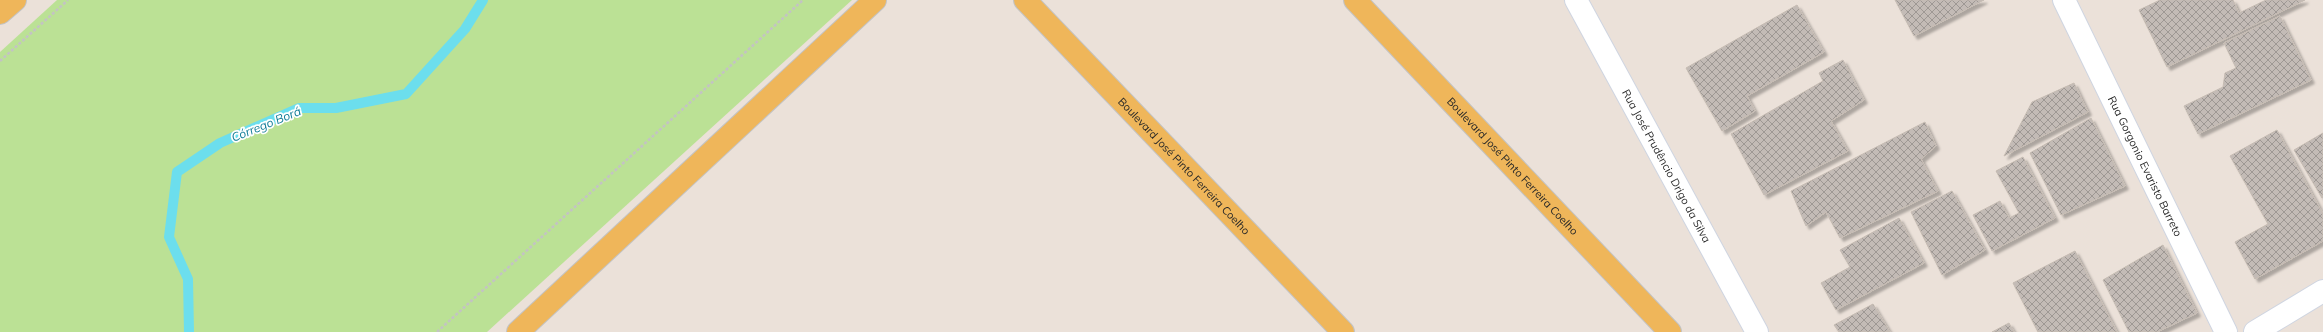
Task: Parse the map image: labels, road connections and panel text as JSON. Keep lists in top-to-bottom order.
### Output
{
  "streets": {
    "main road": ["Boulevard José Pinto Ferreira Coelho"],
    "street": ["Rua José Prudêncio Drigo da Silva", "Rua Gorgonio Evaristo Barreto"]
  },
  "water": ["Córrego Borá"]
}
